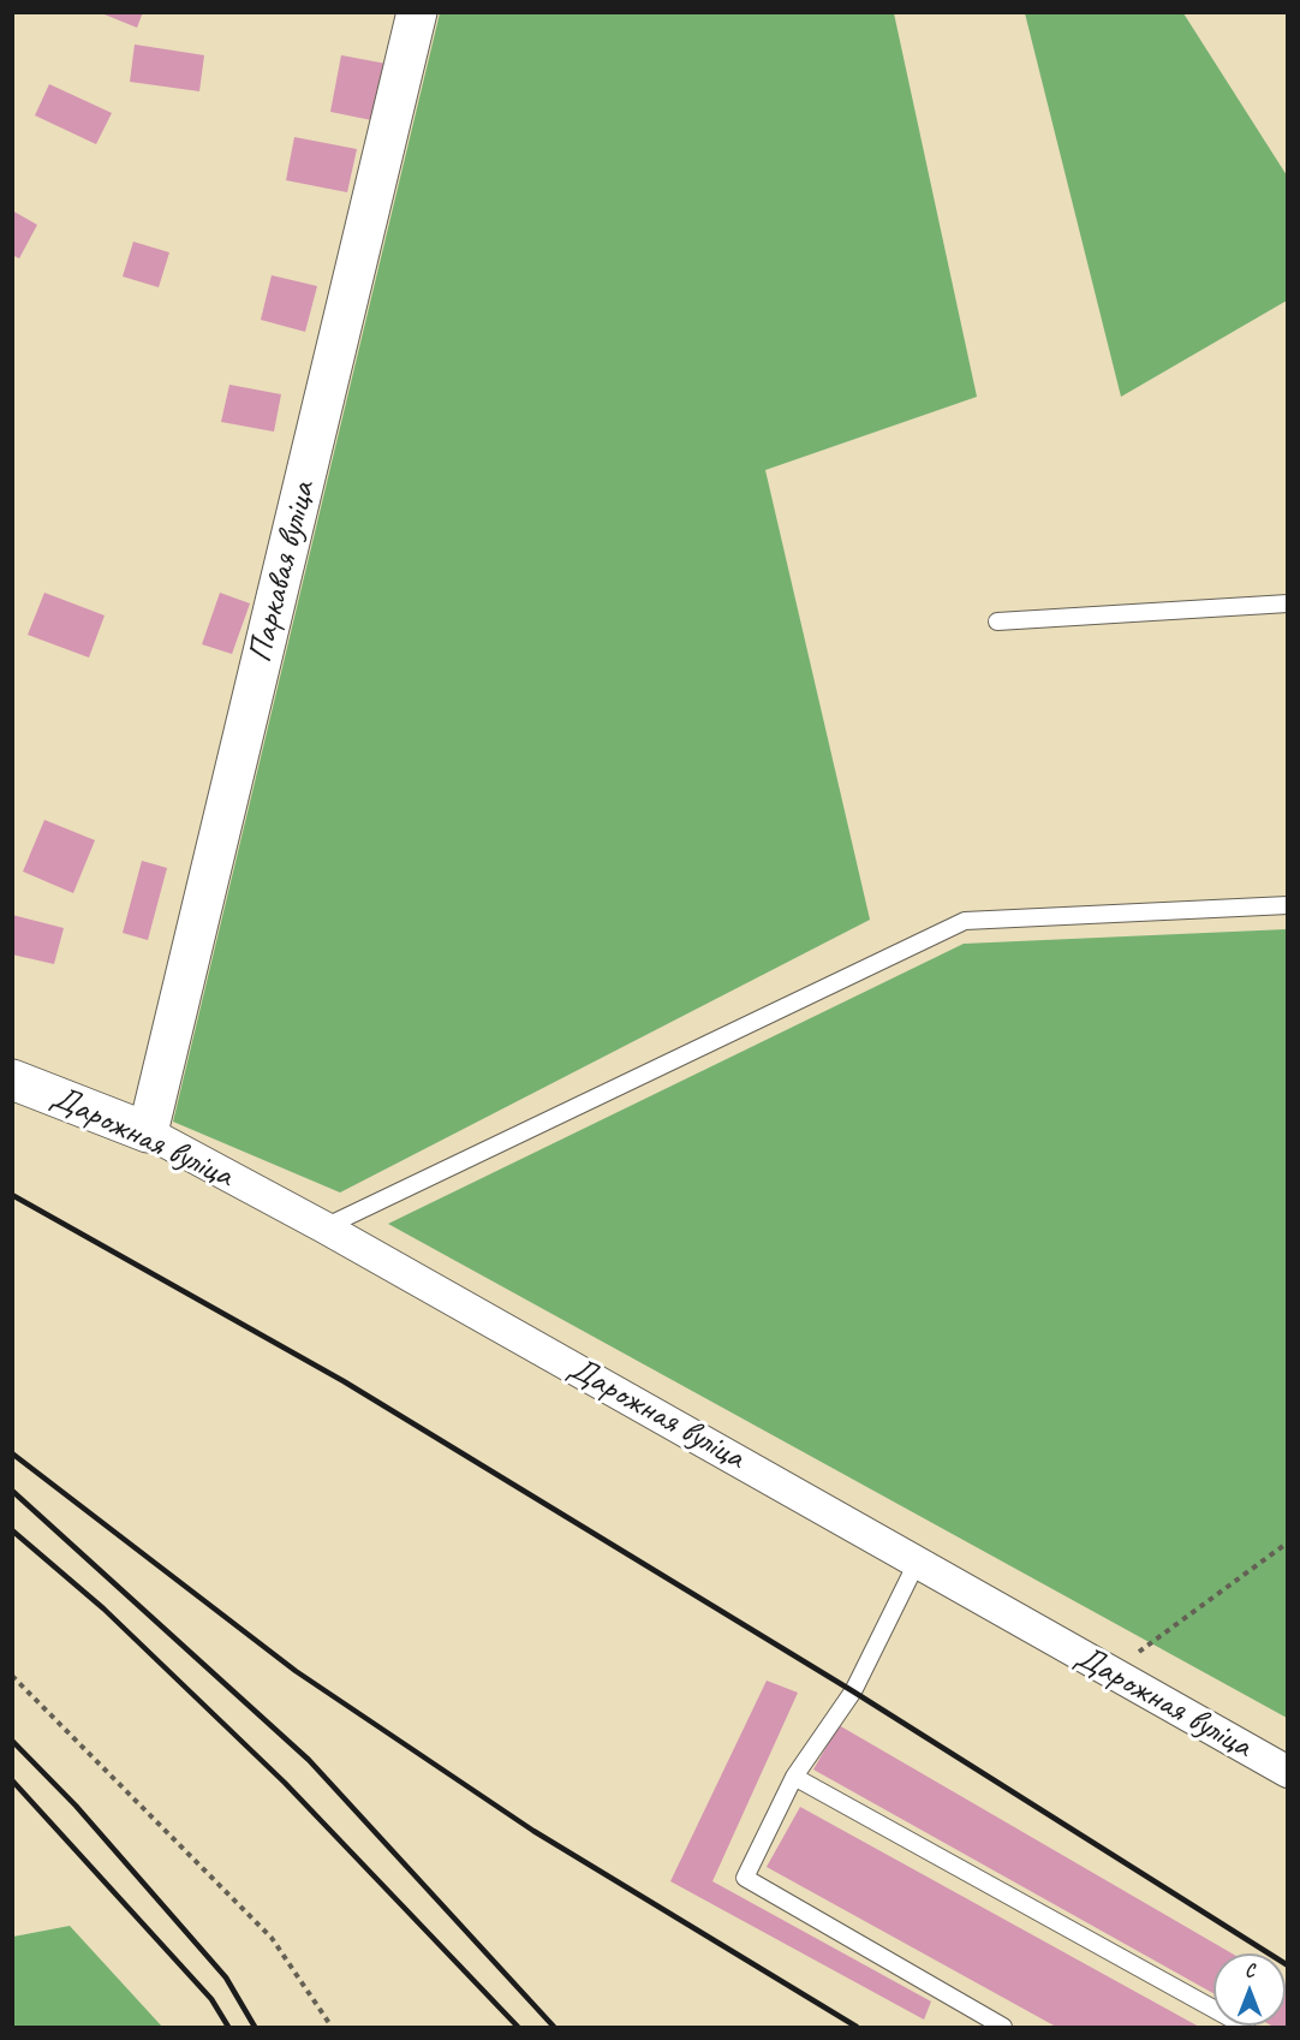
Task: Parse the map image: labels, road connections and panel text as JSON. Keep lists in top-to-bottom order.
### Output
{
  "streets": {
    "street": ["Паркавая вуліца", "Дарожная вуліца"]
  },
  "crossings": [
    ["Паркавая вуліца", "Дарожная вуліца"]
  ],
  "north": "top"
}
